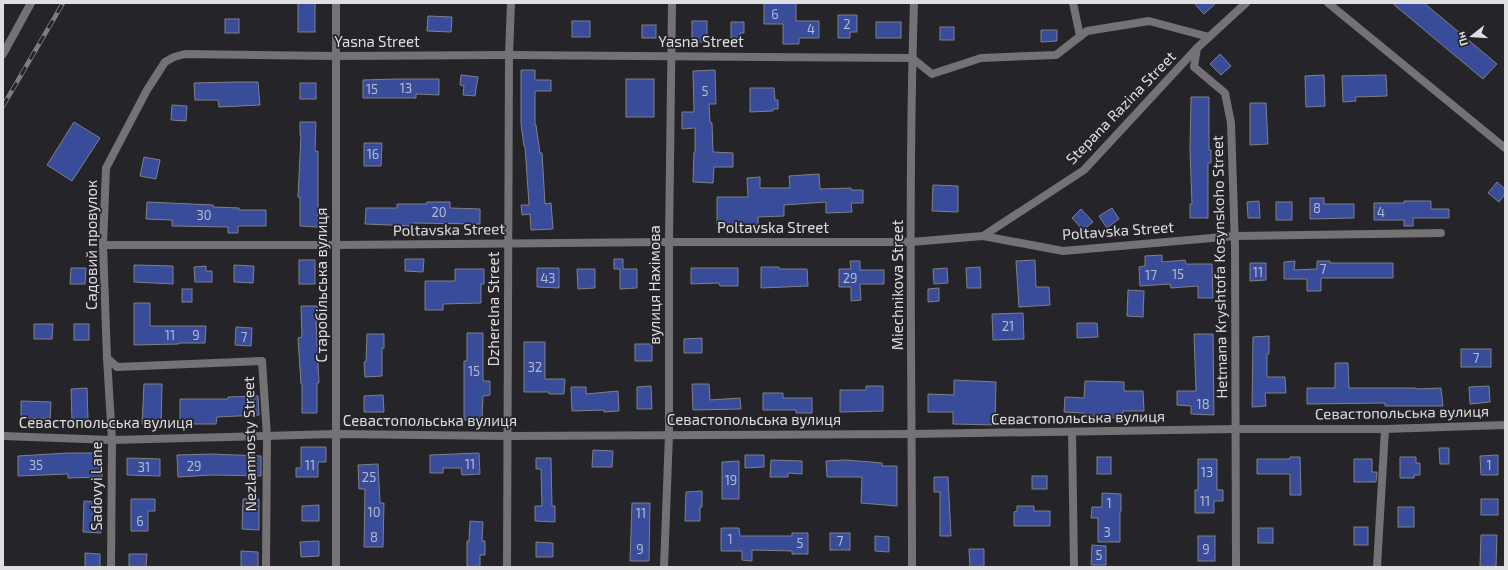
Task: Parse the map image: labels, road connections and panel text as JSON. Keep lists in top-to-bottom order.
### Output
{
  "streets": {
    "street": [
      "Yasna Street",
      "Stepana Razina Street",
      "Poltavska Street",
      "Садовий провулок",
      "Hetmana Kryshtofa Kosynskoho Street",
      "Старобільська вулиця",
      "вулиця Нахімова",
      "Miechnikova Street",
      "Dzherelna Street",
      "Севастопольська вулиця",
      "Nezlamnosty Street",
      "Sadovyi Lane"
    ]
  },
  "crossings": [
    ["Yasna Street", "Садовий провулок"],
    ["Yasna Street", "Старобільська вулиця"],
    ["Yasna Street", "вулиця Нахімова"],
    ["Yasna Street", "Miechnikova Street"],
    ["Yasna Street", "Dzherelna Street"],
    ["Stepana Razina Street", "Poltavska Street"],
    ["Stepana Razina Street", "Hetmana Kryshtofa Kosynskoho Street"],
    ["Poltavska Street", "Садовий провулок"],
    ["Poltavska Street", "Hetmana Kryshtofa Kosynskoho Street"],
    ["Poltavska Street", "Старобільська вулиця"],
    ["Poltavska Street", "вулиця Нахімова"],
    ["Poltavska Street", "Miechnikova Street"],
    ["Poltavska Street", "Dzherelna Street"],
    ["Садовий провулок", "Nezlamnosty Street"],
    ["Садовий провулок", "Sadovyi Lane"],
    ["Hetmana Kryshtofa Kosynskoho Street", "Севастопольська вулиця"],
    ["Старобільська вулиця", "Севастопольська вулиця"],
    ["вулиця Нахімова", "Севастопольська вулиця"],
    ["Miechnikova Street", "Севастопольська вулиця"],
    ["Dzherelna Street", "Севастопольська вулиця"],
    ["Севастопольська вулиця", "Nezlamnosty Street"],
    ["Севастопольська вулиця", "Sadovyi Lane"],
    ["Nezlamnosty Street", "Sadovyi Lane"]
  ],
  "house_numbers": [
    "6",
    "2",
    "4",
    "13",
    "15",
    "5",
    "16",
    "8",
    "20",
    "4",
    "30",
    "7",
    "11",
    "15",
    "17",
    "43",
    "29",
    "21",
    "11",
    "9",
    "7",
    "7",
    "32",
    "15",
    "18",
    "11",
    "35",
    "11",
    "1",
    "29",
    "31",
    "13",
    "25",
    "19",
    "11",
    "1",
    "10",
    "11",
    "6",
    "3",
    "8",
    "1",
    "7",
    "5",
    "9",
    "9",
    "5"
  ],
  "north": "left"
}
